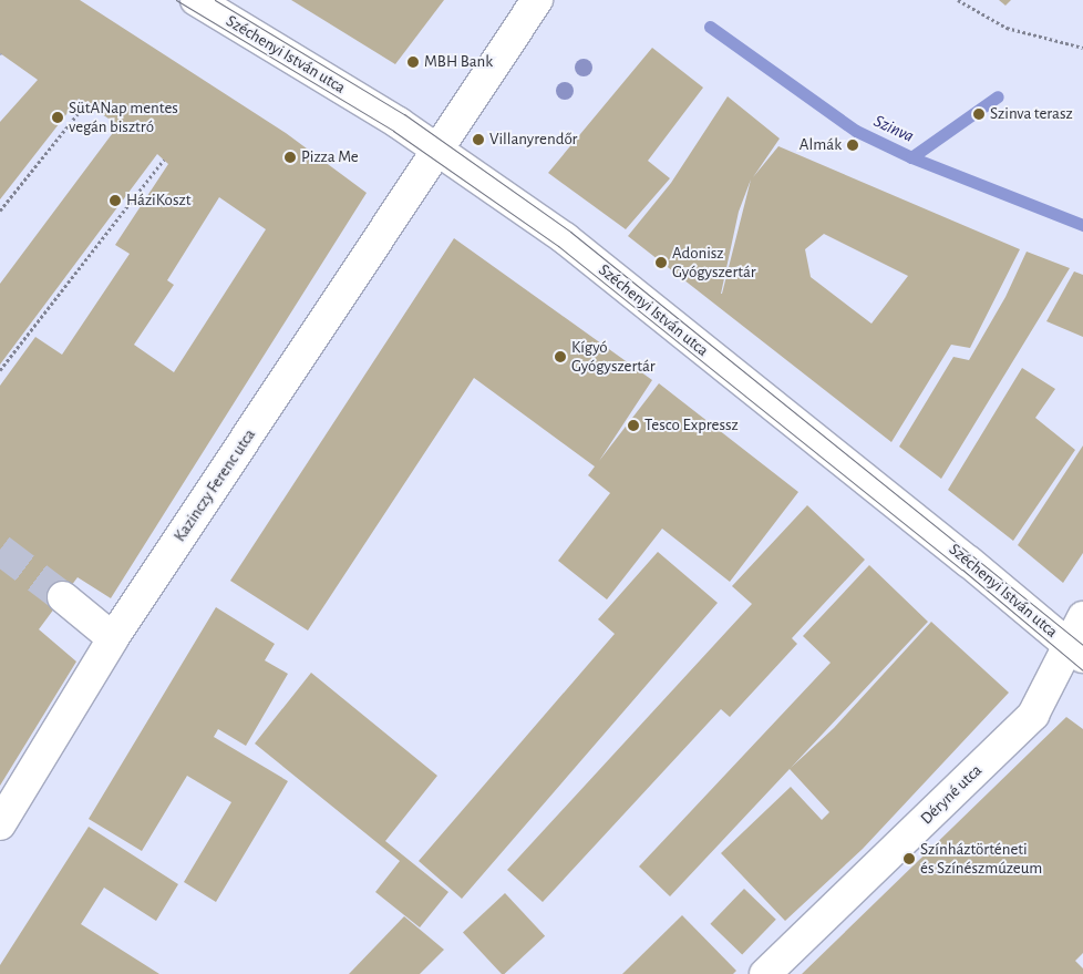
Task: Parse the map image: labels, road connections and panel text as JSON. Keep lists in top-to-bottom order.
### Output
{
  "streets": {
    "street": ["Széchenyi István utca", "Kazinczy Ferenc utca", "Déryné utca"]
  },
  "crossings": [
    ["Széchenyi István utca", "Kazinczy Ferenc utca"],
    ["Széchenyi István utca", "Déryné utca"]
  ],
  "water": ["Szinva"],
  "places": [
    "MBH Bank",
    "Szinva terasz",
    "SütANap mentes vegán bisztró",
    "Villanyrendőr",
    "Almák",
    "Pizza Me",
    "HáziKoszt",
    "Adonisz Gyógyszertár",
    "Kígyó Gyógyszertár",
    "Tesco Expressz",
    "Színháztörténeti és Színészmúzeum"
  ]
}
